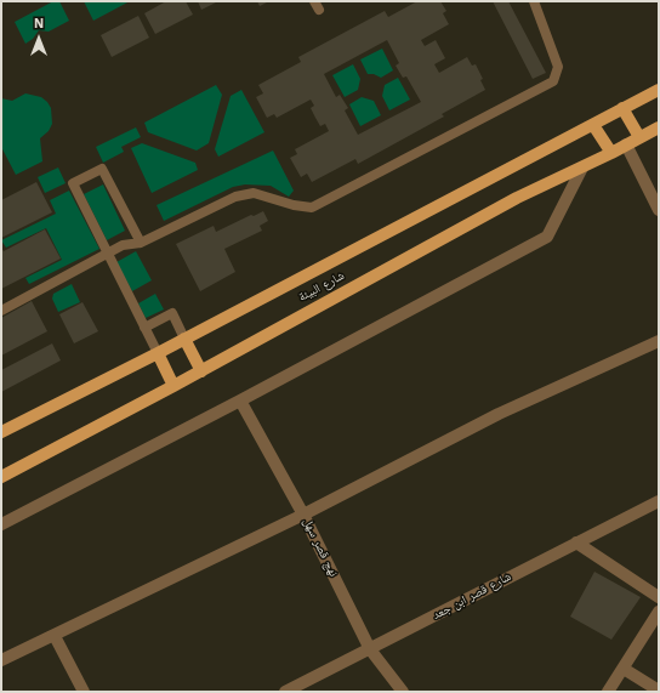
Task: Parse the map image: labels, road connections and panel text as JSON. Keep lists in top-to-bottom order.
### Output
{
  "streets": {
    "main road": ["شارع البيئة"],
    "street": ["نهج قصر سهل", "شارع قصر ابن جعد"]
  },
  "crossings": [
    ["نهج قصر سهل", "شارع قصر ابن جعد"]
  ],
  "north": "top"
}
